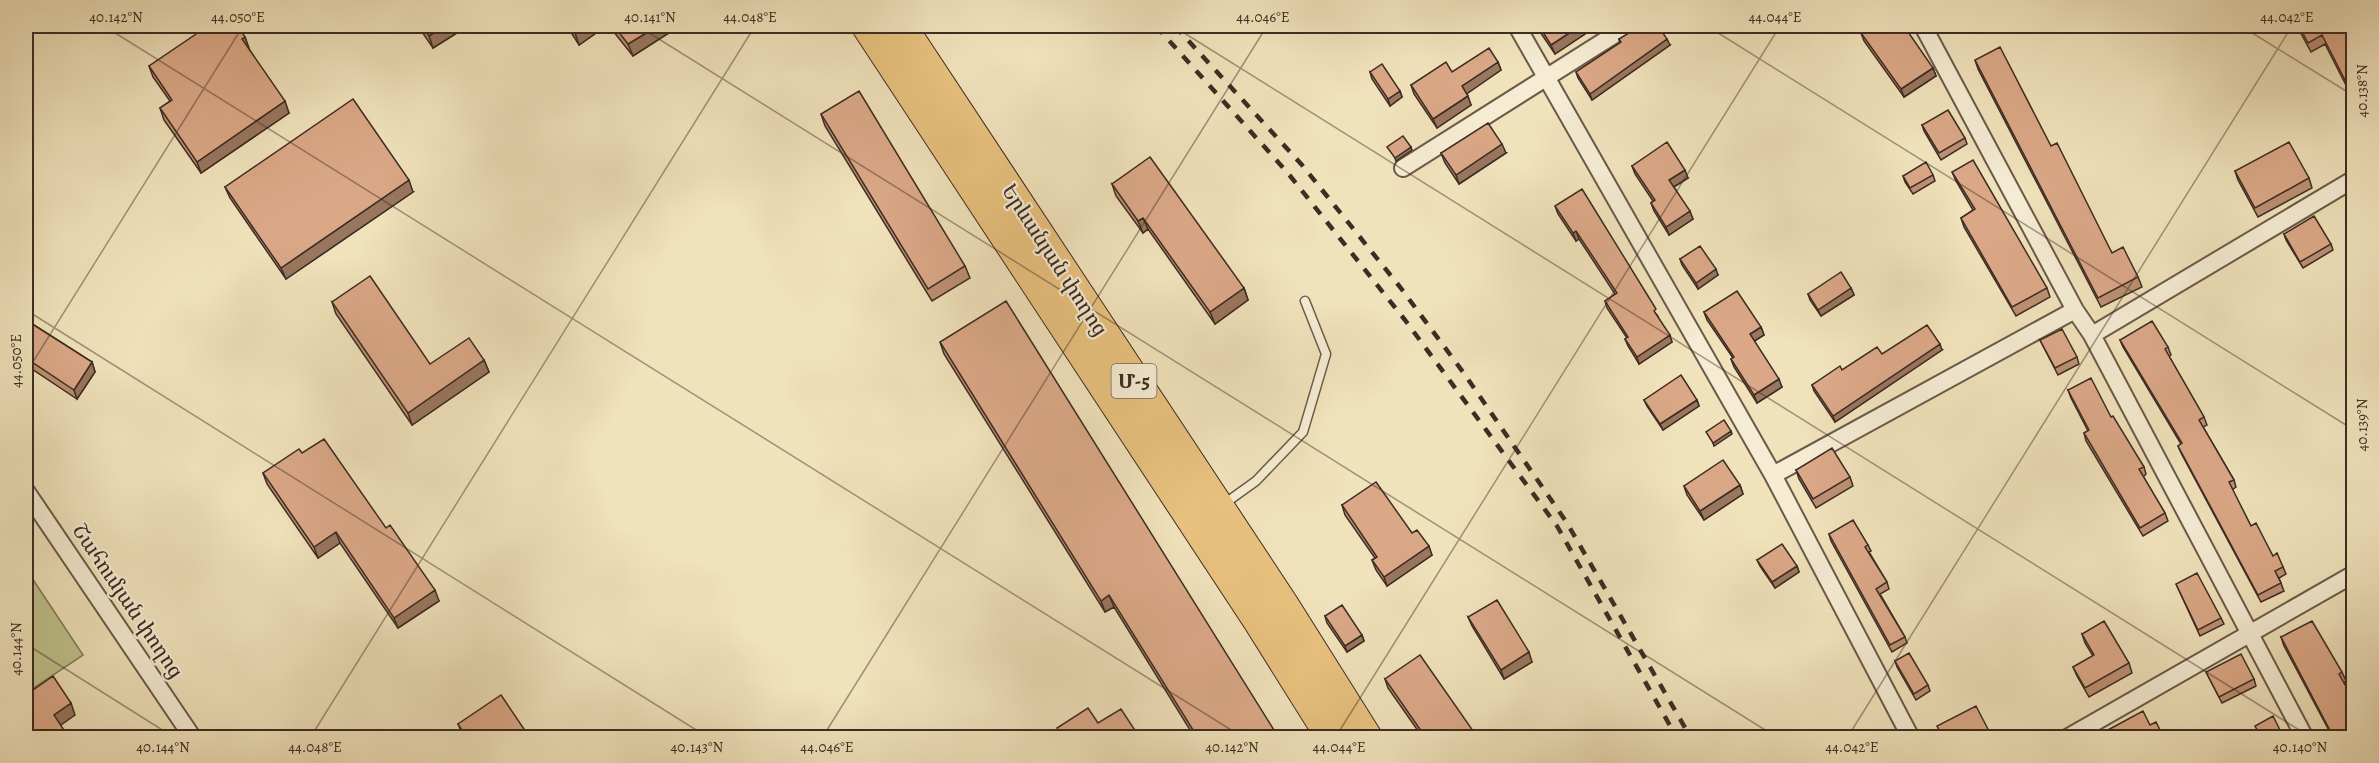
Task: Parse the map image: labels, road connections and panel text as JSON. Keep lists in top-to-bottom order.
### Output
{
  "streets": {
    "highway": ["Երևանյան փողոց", "Մ-5"],
    "street": ["Շահումյան փողոց"]
  },
  "coordinates": [
    "40.142°N",
    "44.050°E",
    "40.141°N",
    "44.048°E",
    "44.046°E",
    "44.044°E",
    "44.042°E",
    "40.138°N",
    "40.139°N",
    "40.144°N",
    "40.143°N",
    "40.140°N"
  ]
}
